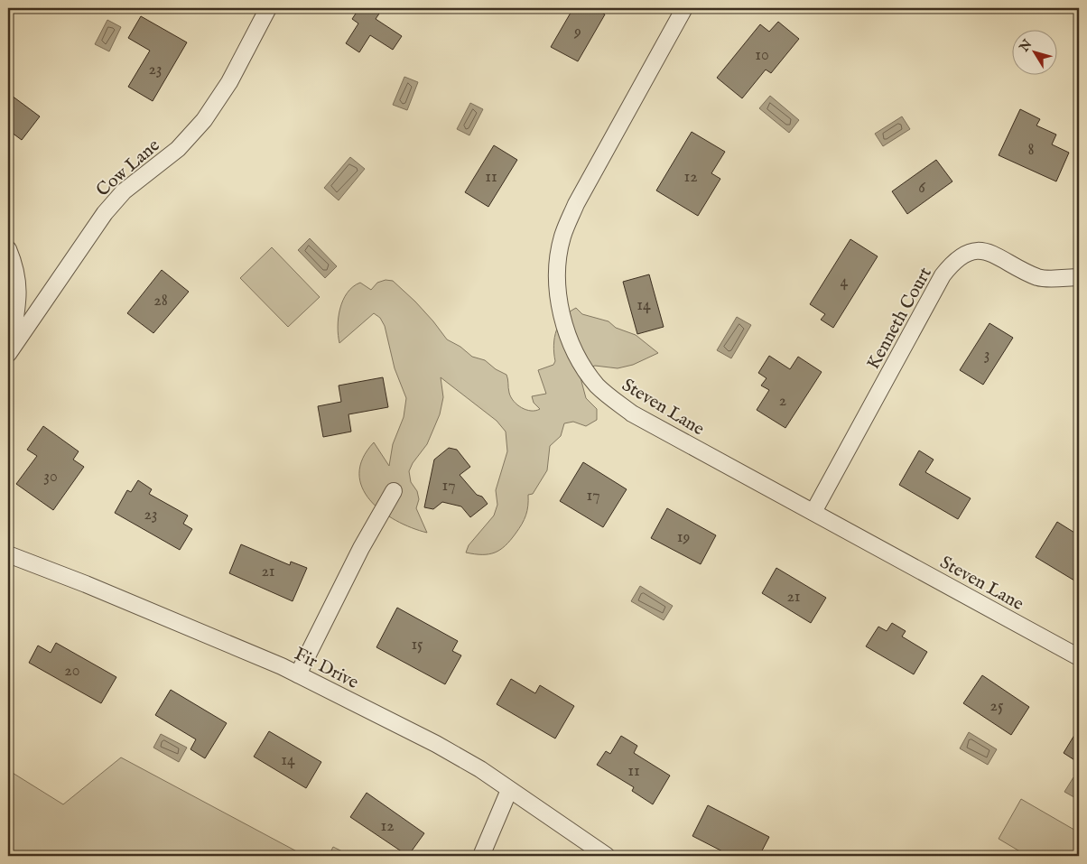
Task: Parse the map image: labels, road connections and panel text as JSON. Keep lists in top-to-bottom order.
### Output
{
  "streets": {
    "street": [
      "Cow Lane",
      "Kenneth Court",
      "Steven Lane",
      "Fir Drive"
    ]
  },
  "crossings": [
    ["Kenneth Court", "Steven Lane"]
  ],
  "house_numbers": [
    "9",
    "10",
    "23",
    "8",
    "11",
    "12",
    "6",
    "4",
    "28",
    "14",
    "3",
    "2",
    "30",
    "17",
    "17",
    "23",
    "19",
    "21",
    "21",
    "15",
    "20",
    "25",
    "14",
    "11",
    "12"
  ],
  "north": "top left"
}
